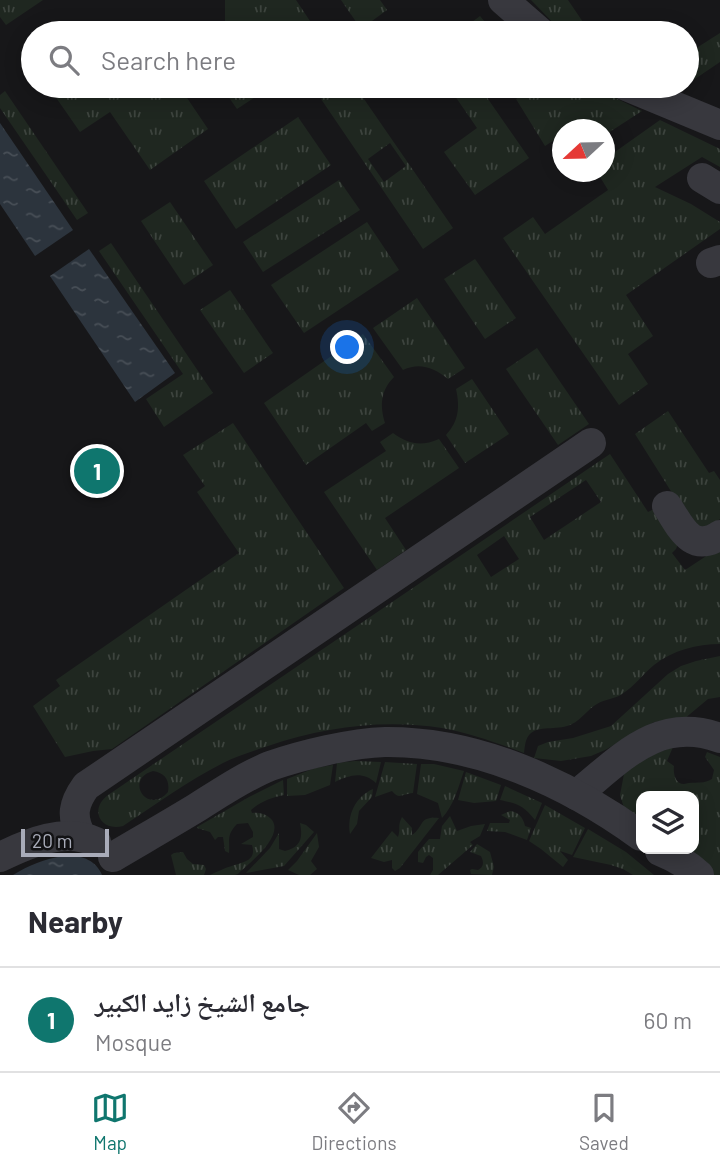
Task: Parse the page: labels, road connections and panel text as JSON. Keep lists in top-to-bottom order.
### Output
{
  "scale_bar": "20 m",
  "north": "left",
  "page": {
    "search": "Search here",
    "pins": "1",
    "scale": "20 m",
    "heading": "Nearby",
    "list": [
      {
        "mark": "1",
        "name": "جامع الشيخ زايد الكبير",
        "note": "Mosque",
        "value": "60 m"
      }
    ],
    "nav": ["Map", "Directions", "Saved"]
  }
}
